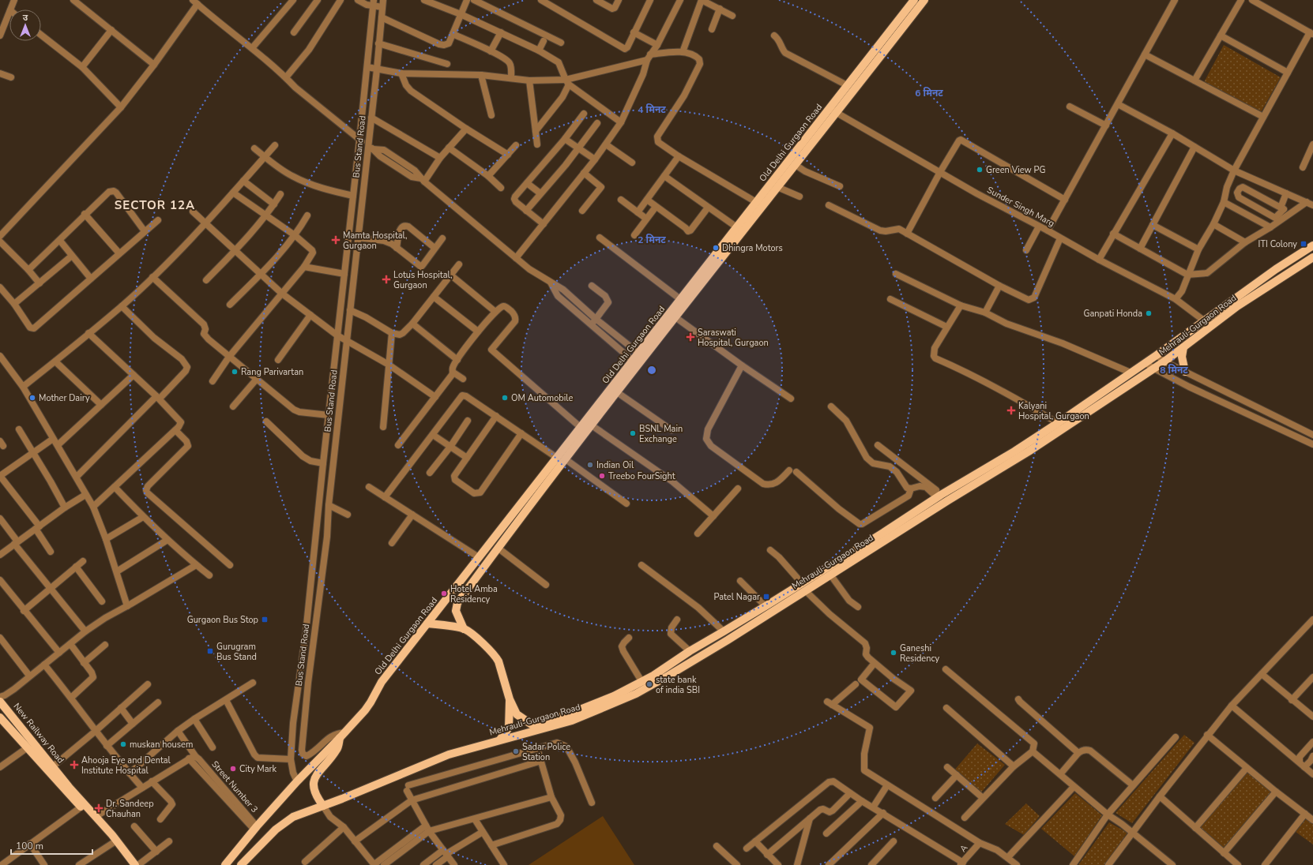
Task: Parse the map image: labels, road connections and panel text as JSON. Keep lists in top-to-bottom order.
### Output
{
  "streets": {
    "main road": ["Old Delhi Gurgaon Road", "Mehrauli-Gurgaon Road", "New Railway Road"],
    "street": [
      "Bus Stand Road",
      "Sunder Singh Marg",
      "Street Number 3",
      "A"
    ]
  },
  "crossings": [
    ["Old Delhi Gurgaon Road", "Bus Stand Road"],
    ["Old Delhi Gurgaon Road", "Sunder Singh Marg"],
    ["Sunder Singh Marg", "Mehrauli-Gurgaon Road"]
  ],
  "districts": ["SECTOR 12A"],
  "places": {
    "other": [
      "Green View PG",
      "Dhingra Motors",
      "Ganpati Honda",
      "Rang Parivartan",
      "Mother Dairy",
      "OM Automobile",
      "BSNL Main Exchange",
      "Indian Oil",
      "Treebo FourSight",
      "Hotel Amba Residency",
      "Ganeshi Residency",
      "state bank of india SBI",
      "muskan housem",
      "Sadar Police Station",
      "City Mark"
    ],
    "health": [
      "Mamta Hospital, Gurgaon",
      "Lotus Hospital, Gurgaon",
      "Saraswati Hospital, Gurgaon",
      "Kalyani Hospital, Gurgaon",
      "Ahooja Eye and Dental Institute Hospital",
      "Dr. Sandeep Chauhan"
    ],
    "transit": [
      "ITI Colony",
      "Patel Nagar",
      "Gurgaon Bus Stop",
      "Gurugram Bus Stand"
    ]
  },
  "scale_bar": "100 m",
  "north": "top",
  "rings": [
    "6 मिनट",
    "4 मिनट",
    "2 मिनट",
    "8 मिनट"
  ]
}
